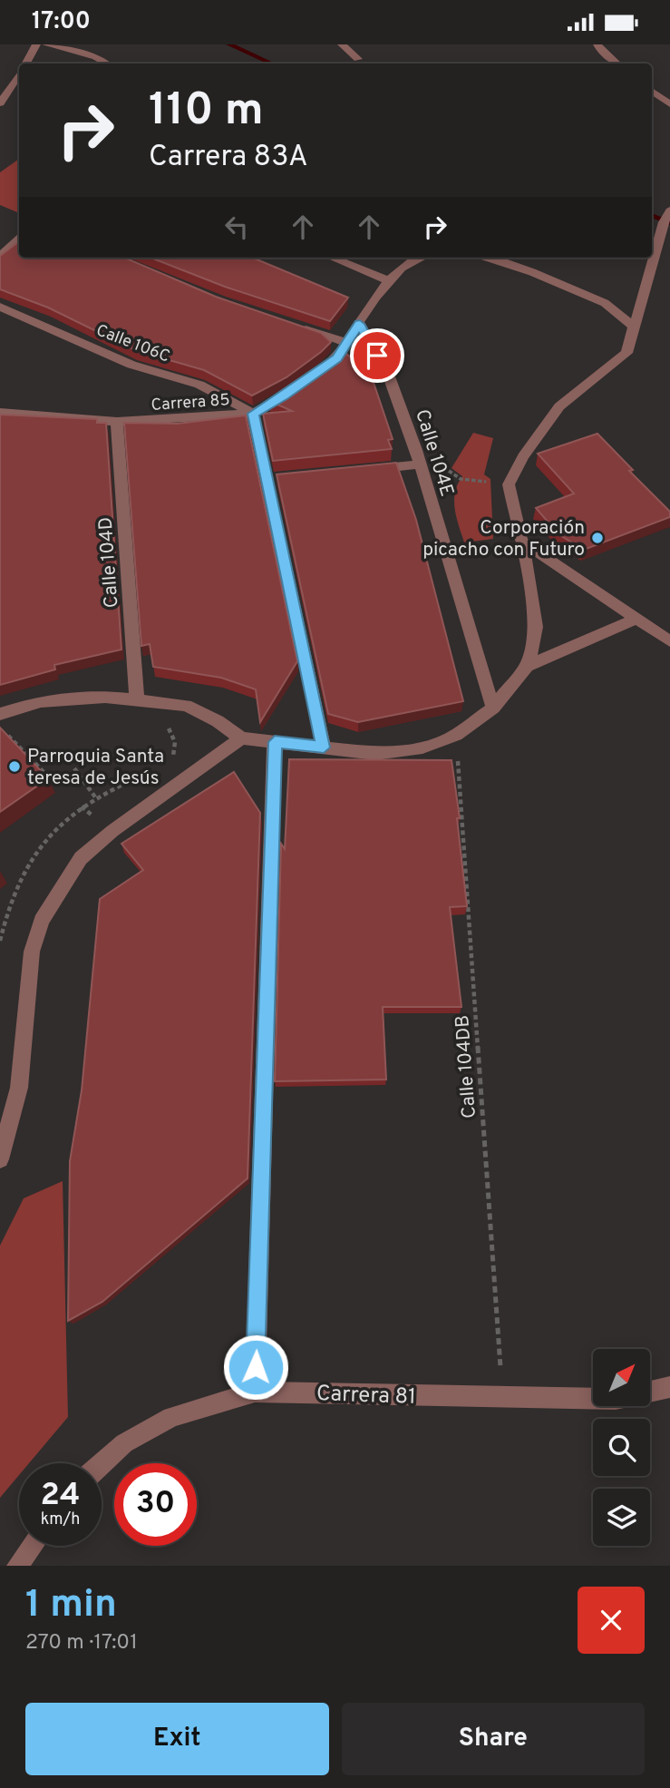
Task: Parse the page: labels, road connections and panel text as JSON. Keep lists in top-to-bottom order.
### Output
{
  "streets": {
    "street": [
      "Calle 106C",
      "Carrera 85",
      "Calle 104E",
      "Calle 104D",
      "Carrera 81"
    ],
    "path": ["Calle 104DB"]
  },
  "crossings": [
    ["Calle 106C", "Carrera 85"],
    ["Carrera 85", "Calle 104D"],
    ["Calle 104DB", "Carrera 81"]
  ],
  "places": ["Corporación picacho con Futuro", "Parroquia Santa teresa de Jesús"],
  "north": "top right",
  "page": {
    "status": "17:00",
    "turn": ["110 m", "Carrera 83A"],
    "speed": "24 km/h",
    "limit": "30",
    "heading": ["1 min", "270 m · 17:01"],
    "buttons": ["Exit", "Share"]
  }
}
